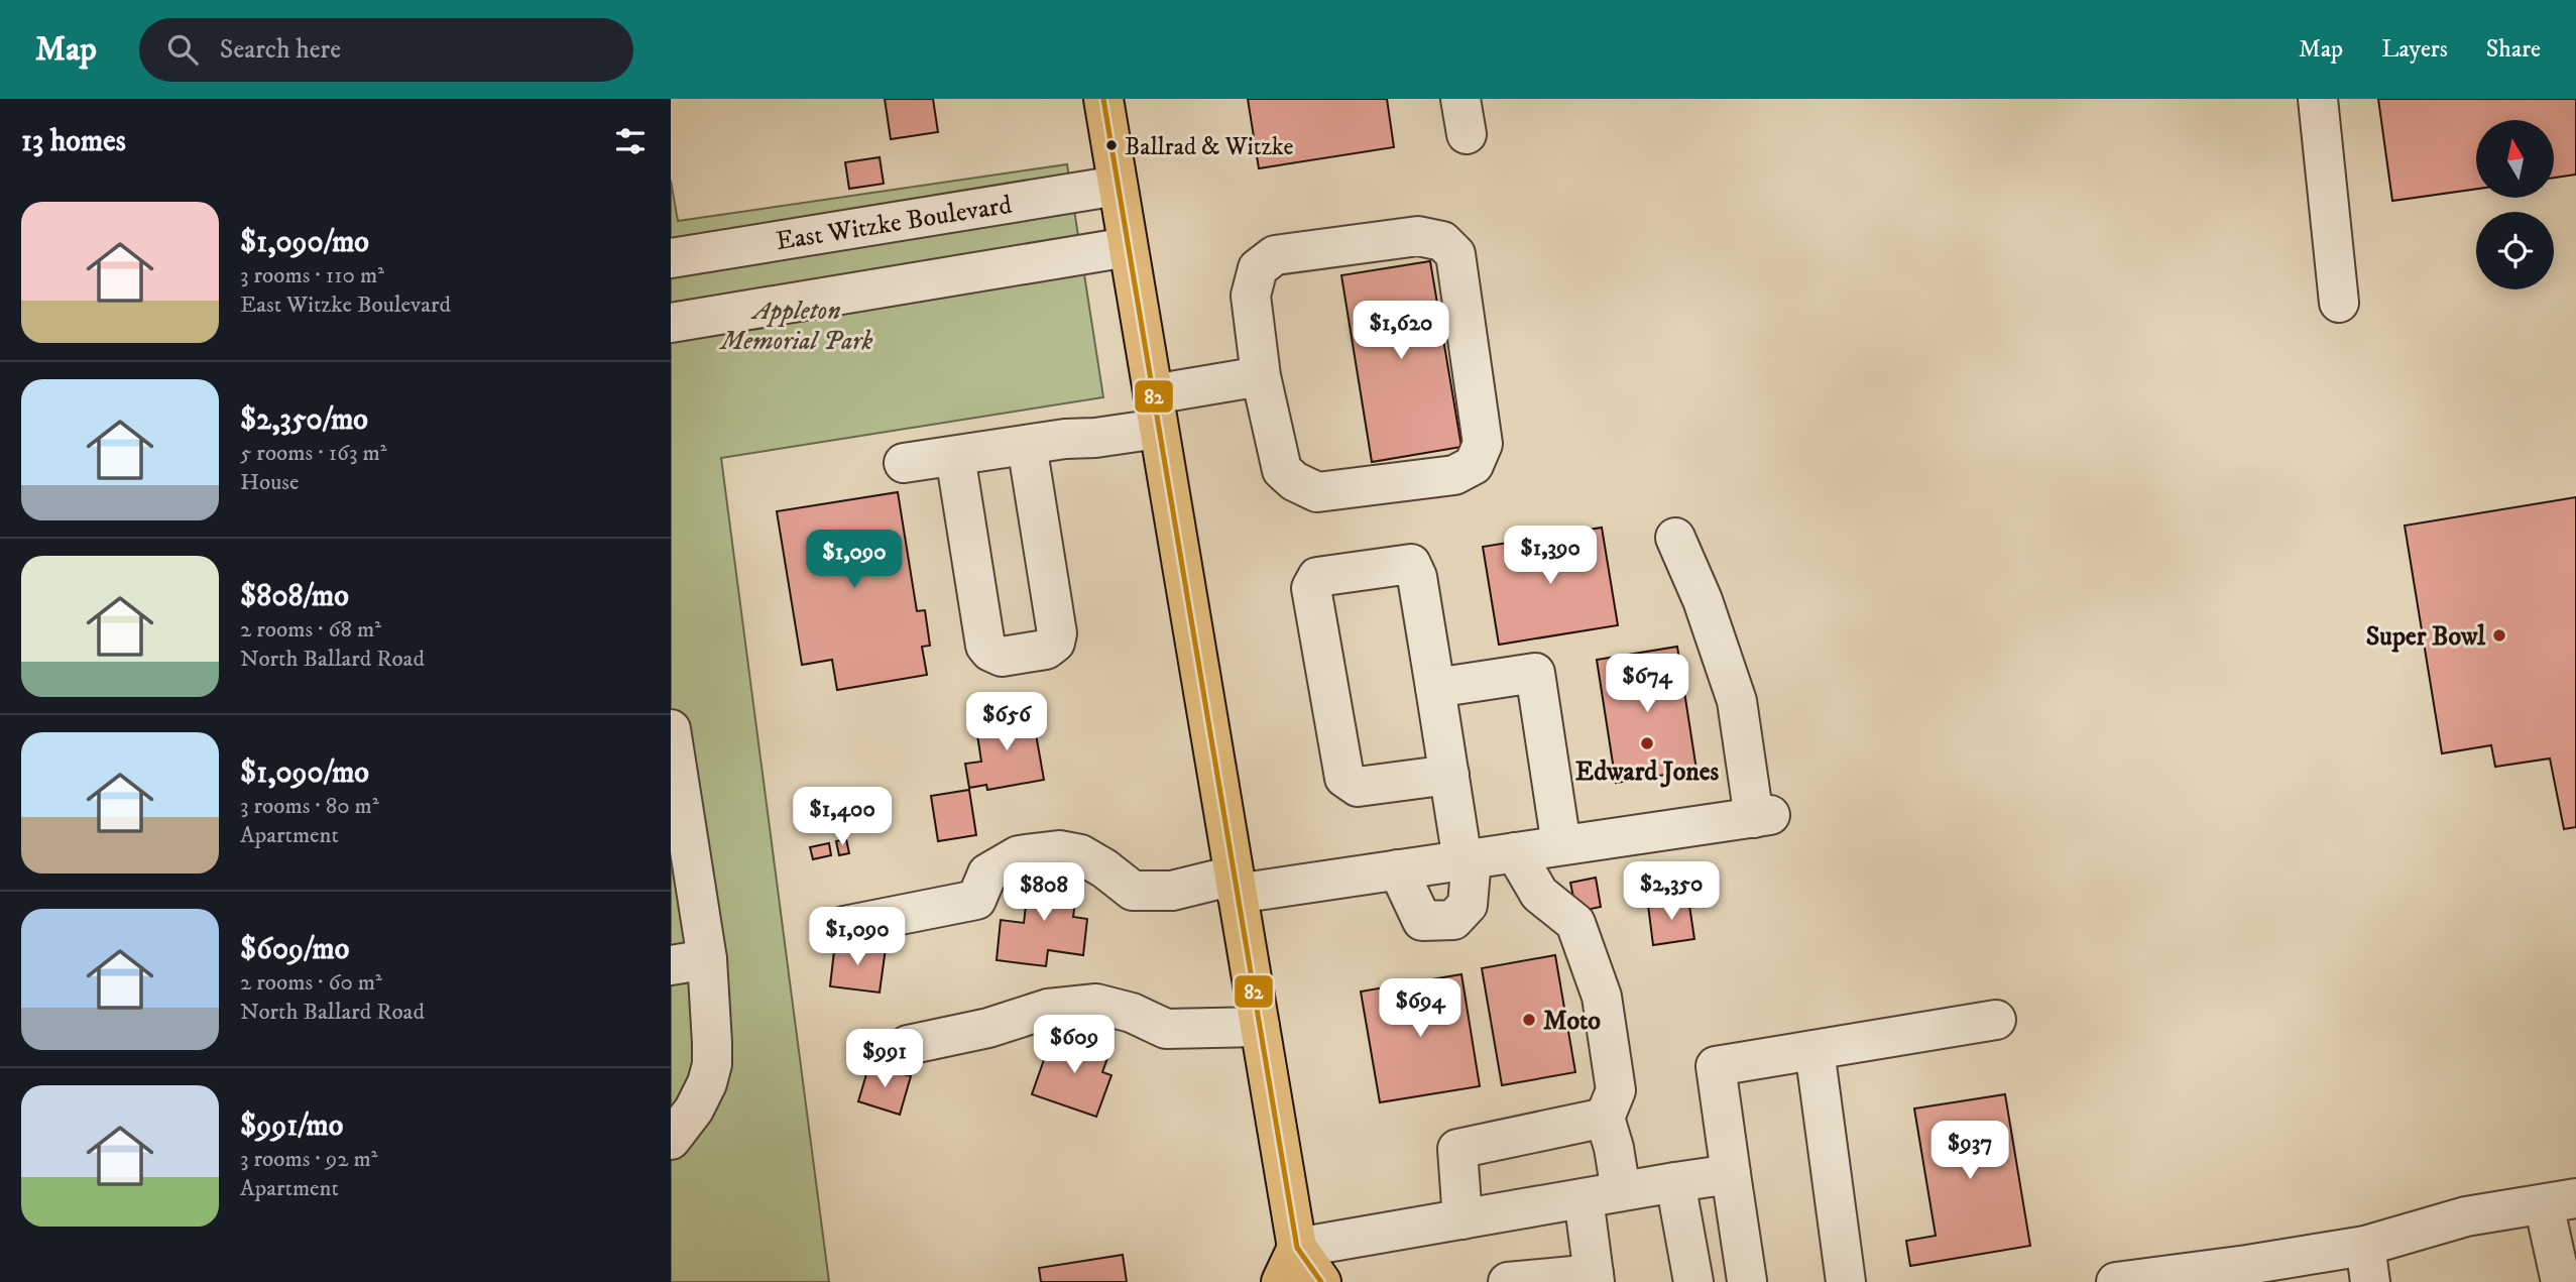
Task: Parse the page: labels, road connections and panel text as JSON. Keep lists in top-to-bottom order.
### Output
{
  "streets": {
    "street": ["East Witzke Boulevard"]
  },
  "parks": ["Appleton Memorial Park"],
  "places": [
    "Ballrad & Witzke",
    "Super Bowl",
    "Edward Jones",
    "Moto"
  ],
  "lines": ["transit line 82"],
  "north": "top",
  "page": {
    "header": "Map",
    "search": "Search here",
    "nav": ["Map", "Layers", "Share"],
    "heading": "13 homes",
    "list": [
      {
        "name": "$1,090/mo",
        "note": "3 rooms · 110 m² · East Witzke Boulevard"
      },
      {
        "name": "$2,350/mo",
        "note": "5 rooms · 163 m² · House"
      },
      {
        "name": "$808/mo",
        "note": "2 rooms · 68 m² · North Ballard Road"
      },
      {
        "name": "$1,090/mo",
        "note": "3 rooms · 80 m² · Apartment"
      },
      {
        "name": "$609/mo",
        "note": "2 rooms · 60 m² · North Ballard Road"
      },
      {
        "name": "$991/mo",
        "note": "3 rooms · 92 m² · Apartment"
      }
    ],
    "price": [
      "$1,620",
      "$1,390",
      "$1,090",
      "$674",
      "$656",
      "$1,400",
      "$2,350",
      "$808",
      "$1,090",
      "$694",
      "$609",
      "$991",
      "$937"
    ]
  }
}
